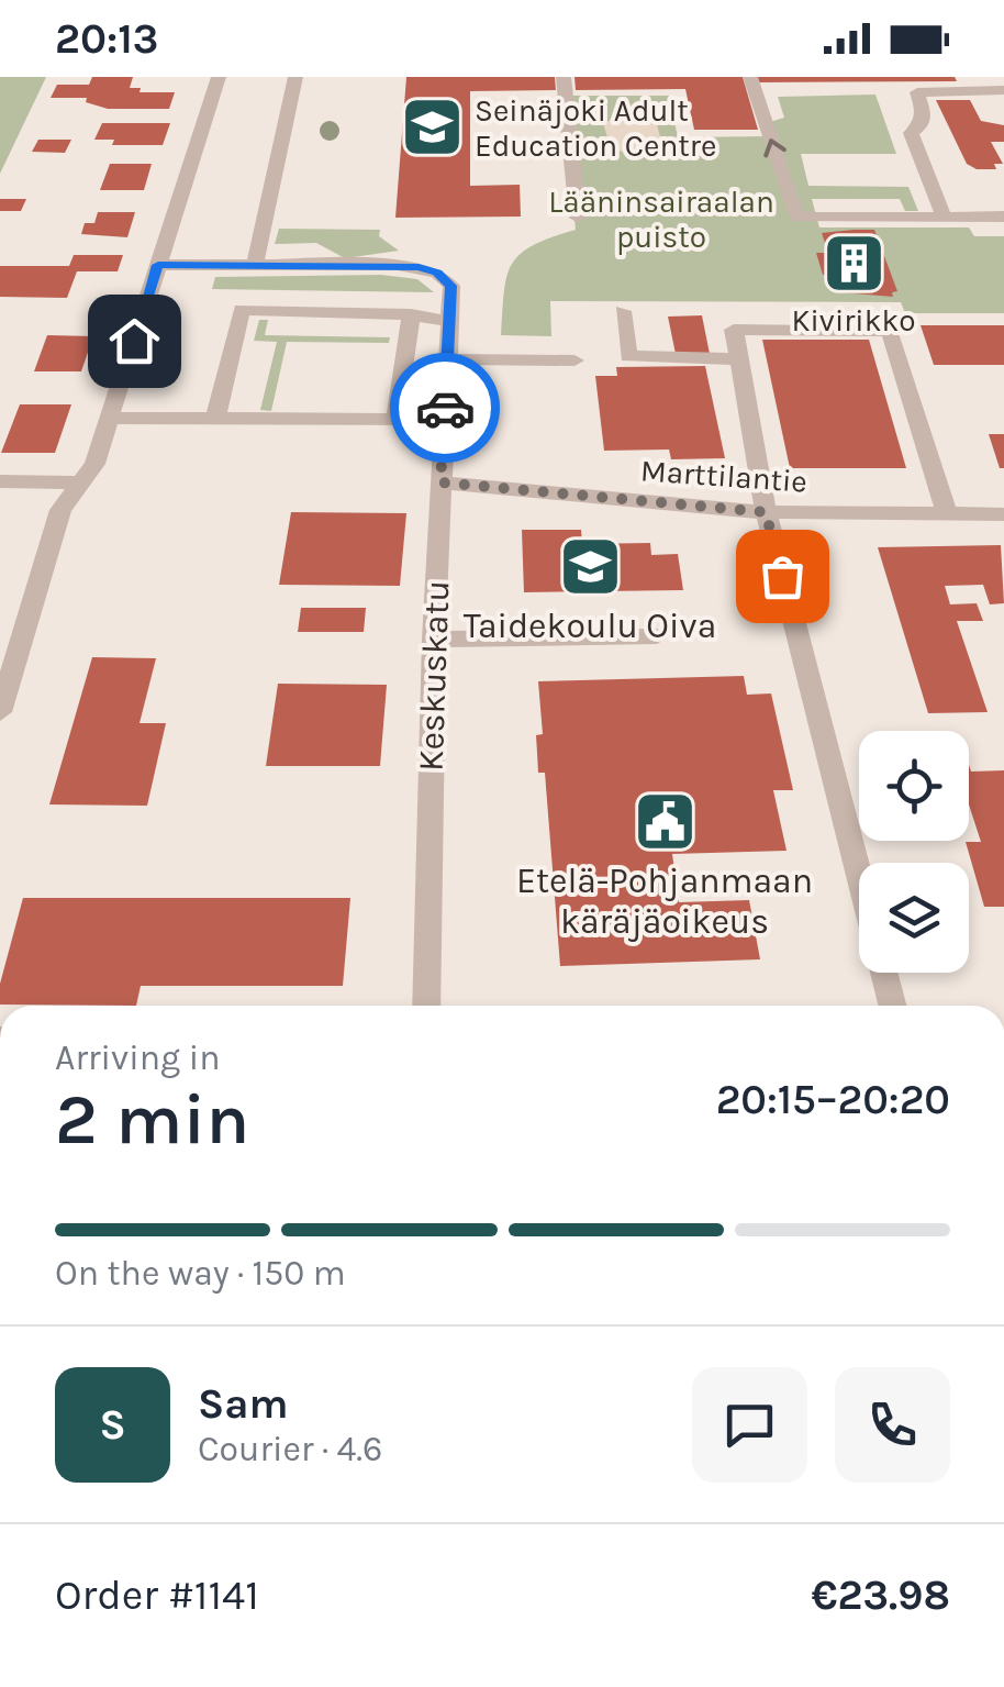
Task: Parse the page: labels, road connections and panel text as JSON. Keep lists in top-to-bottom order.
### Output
{
  "streets": {
    "street": ["Marttilantie", "Keskuskatu"]
  },
  "crossings": [
    ["Marttilantie", "Keskuskatu"]
  ],
  "parks": ["Lääninsairaalan puisto"],
  "places": {
    "school or university": ["Seinäjoki Adult Education Centre", "Taidekoulu Oiva"],
    "building": ["Kivirikko"],
    "public building": ["Etelä-Pohjanmaan käräjäoikeus"]
  },
  "page": {
    "status": "20:13",
    "heading": ["2 min", "Arriving in", "20:15–20:20"],
    "panel": [
      "Sam",
      "Courier · 4.6",
      "Order #1141",
      "€23.98"
    ],
    "bar": "On the way · 150 m",
    "round": "S"
  }
}
